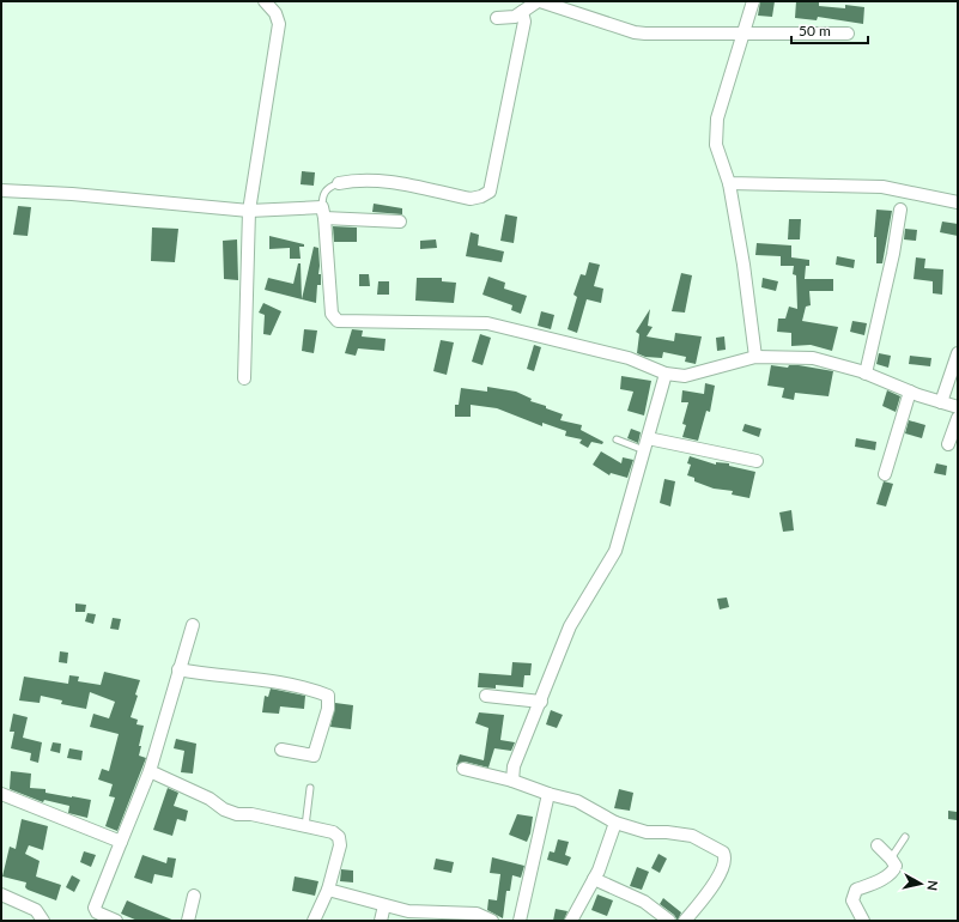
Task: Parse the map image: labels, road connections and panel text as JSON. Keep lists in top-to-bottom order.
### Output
{
  "scale_bar": "50 m",
  "north": "right"
}
